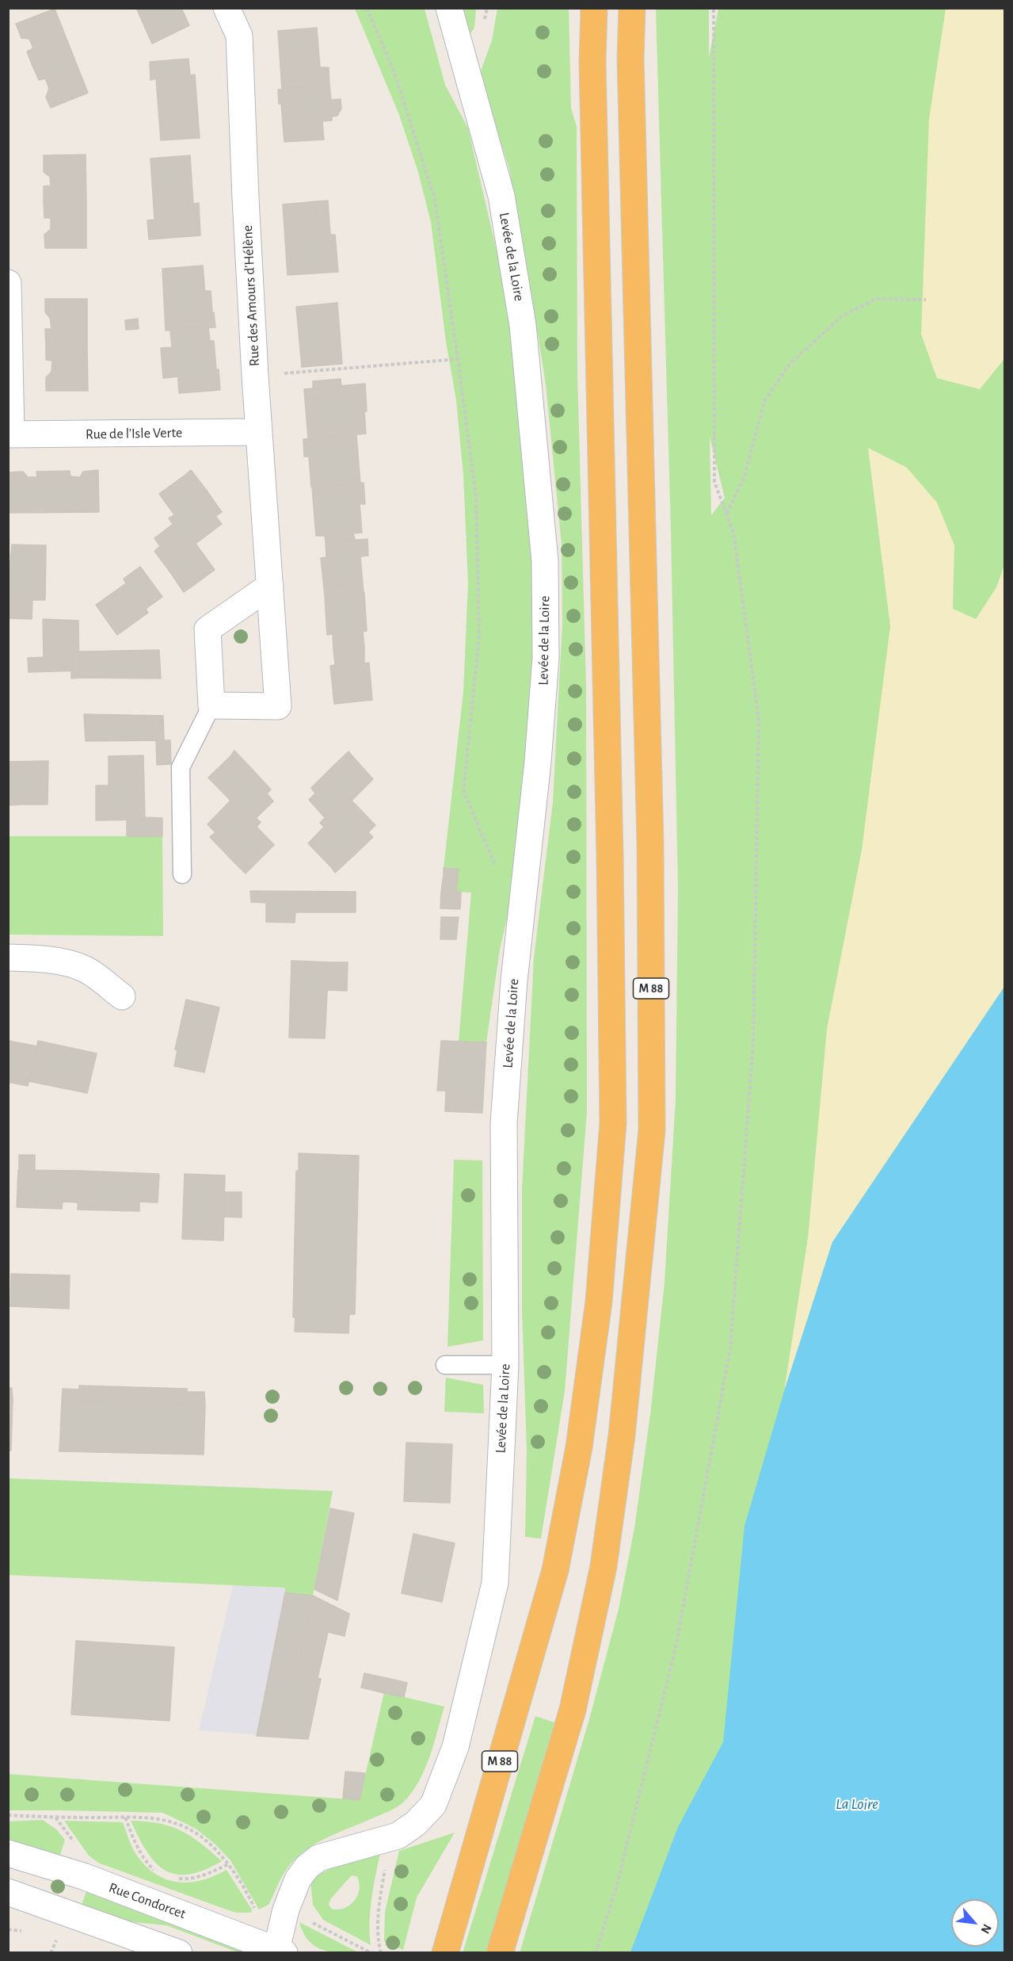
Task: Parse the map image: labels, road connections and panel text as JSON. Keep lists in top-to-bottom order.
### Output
{
  "streets": {
    "highway": ["M 88"],
    "street": [
      "Levée de la Loire",
      "Rue des Amours d'Hélène",
      "Rue de l'Isle Verte",
      "Rue Condorcet"
    ]
  },
  "crossings": [
    ["Levée de la Loire", "Rue Condorcet"],
    ["Rue des Amours d'Hélène", "Rue de l'Isle Verte"]
  ],
  "water": ["La Loire"],
  "north": "bottom right"
}
